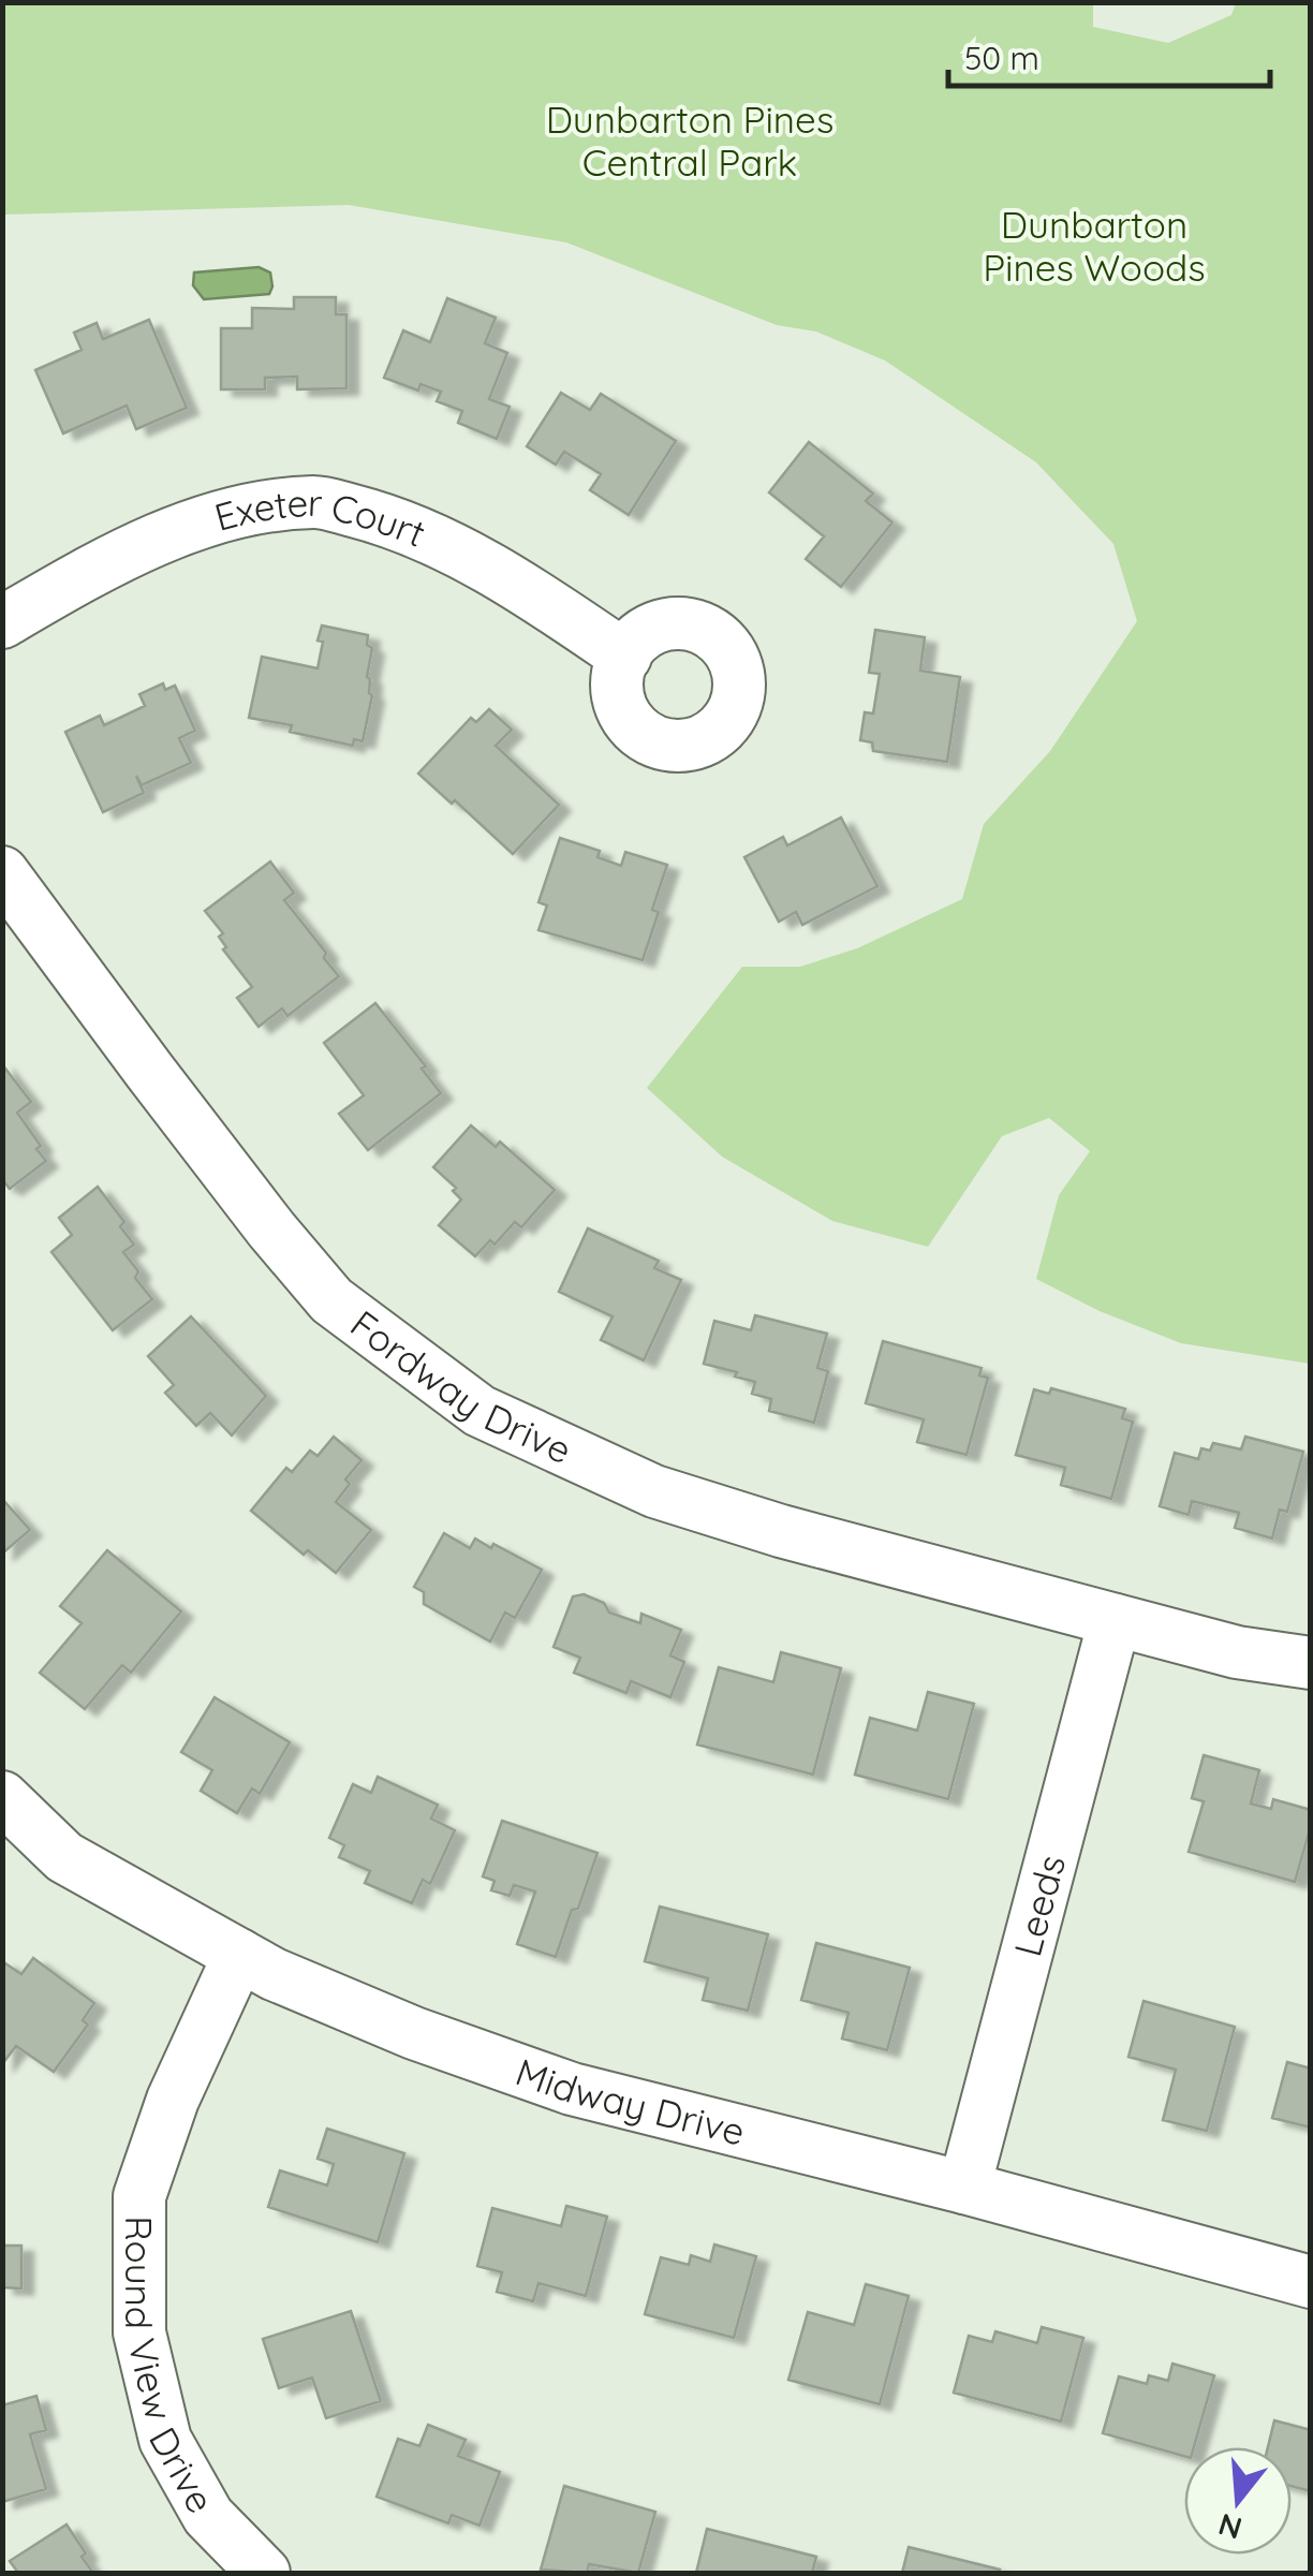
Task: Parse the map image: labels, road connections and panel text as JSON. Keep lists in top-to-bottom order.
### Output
{
  "streets": {
    "street": [
      "Exeter Court",
      "Fordway Drive",
      "Leeds",
      "Midway Drive",
      "Round View Drive"
    ]
  },
  "crossings": [
    ["Fordway Drive", "Leeds"],
    ["Leeds", "Midway Drive"],
    ["Midway Drive", "Round View Drive"]
  ],
  "parks": ["Dunbarton Pines Central Park", "Dunbarton Pines Woods"],
  "scale_bar": "50 m",
  "north": "bottom"
}
